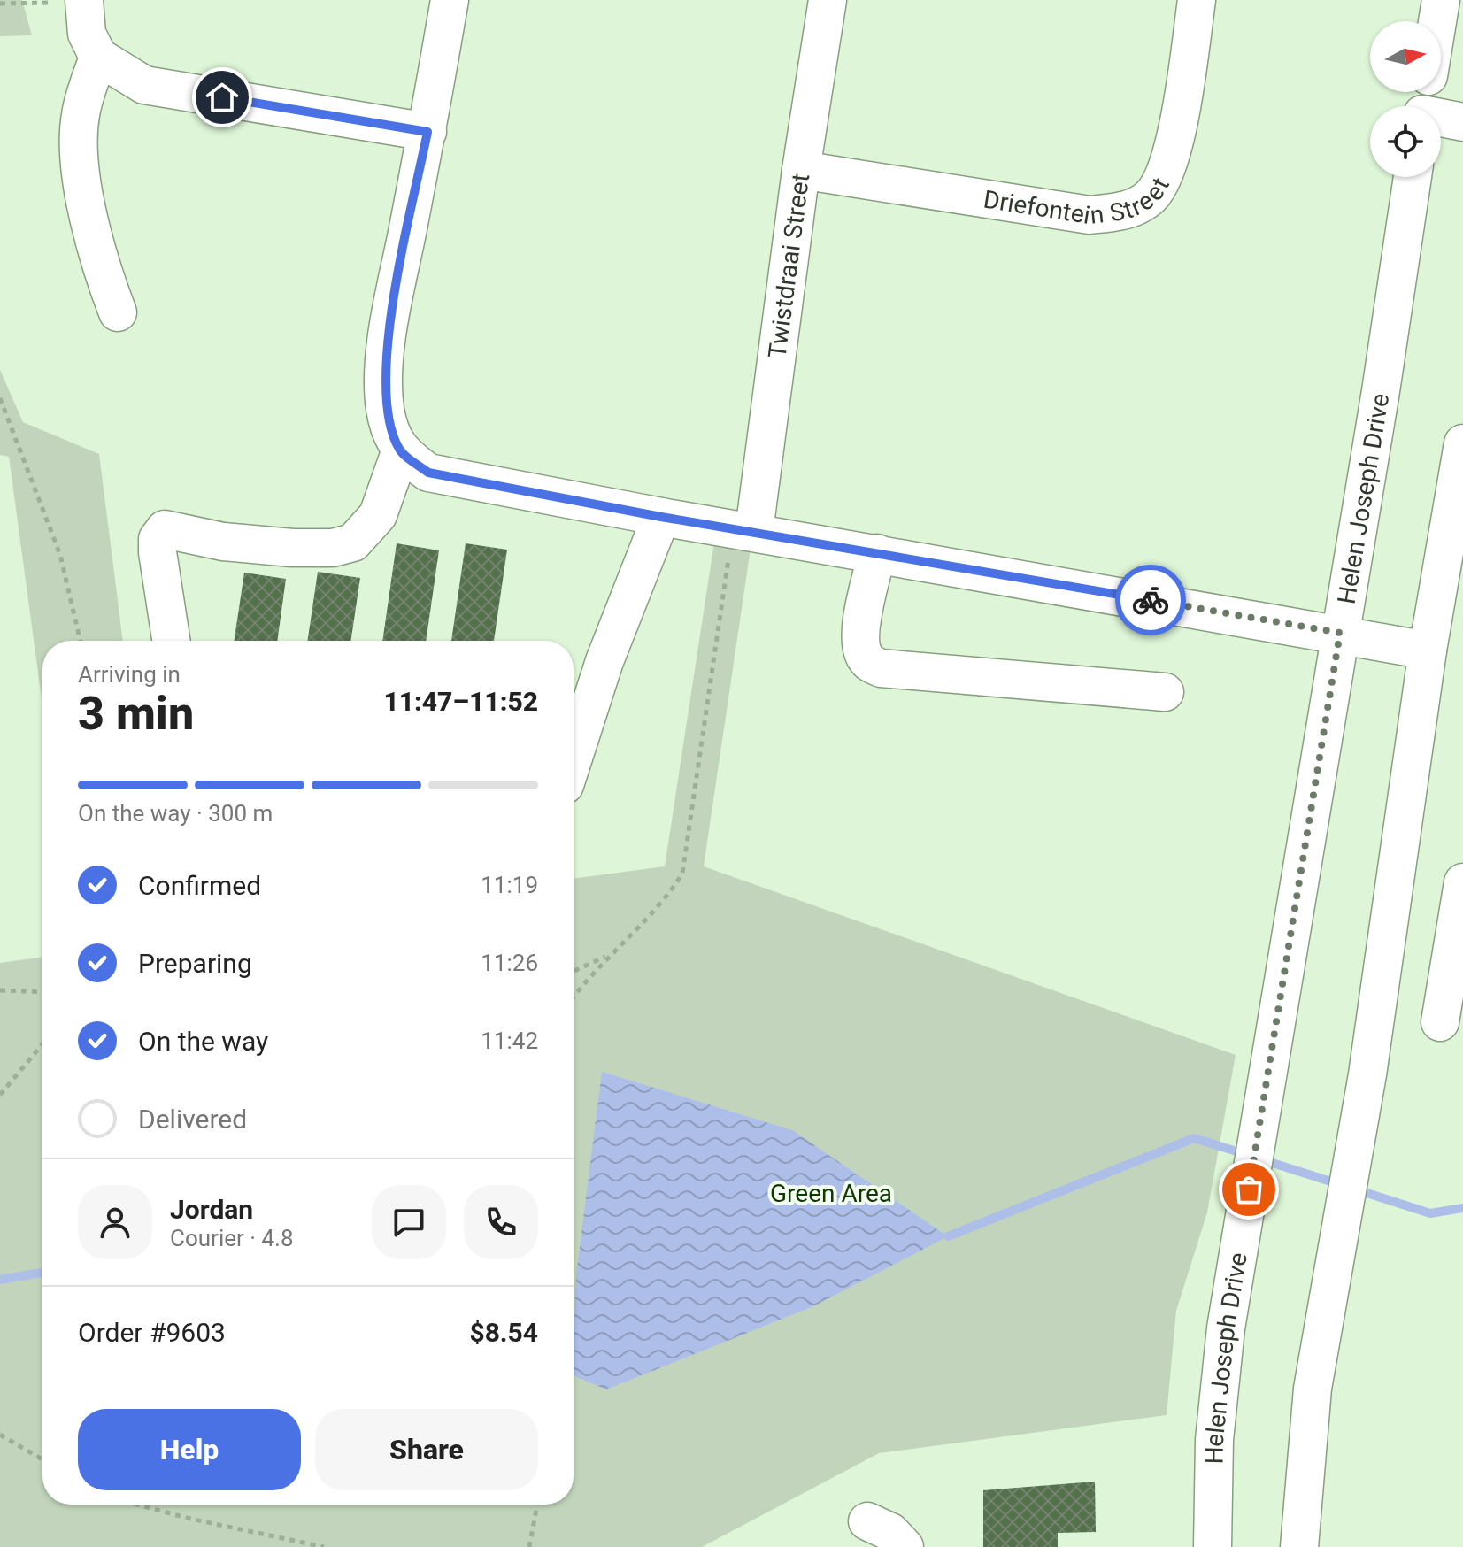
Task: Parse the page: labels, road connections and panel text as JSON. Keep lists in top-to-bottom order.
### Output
{
  "streets": {
    "street": ["Driefontein Street", "Twistdraai Street", "Helen Joseph Drive"]
  },
  "crossings": [
    ["Driefontein Street", "Twistdraai Street"]
  ],
  "parks": ["Green Area"],
  "north": "right",
  "page": {
    "heading": ["3 min", "Arriving in", "11:47–11:52"],
    "panel": [
      "Jordan",
      "Courier · 4.8",
      "Order #9603",
      "$8.54"
    ],
    "bar": "On the way · 300 m",
    "list": [
      ["Confirmed", "11:19"],
      ["Preparing", "11:26"],
      ["On the way", "11:42"],
      "Delivered"
    ],
    "buttons": ["Help", "Share"]
  }
}
